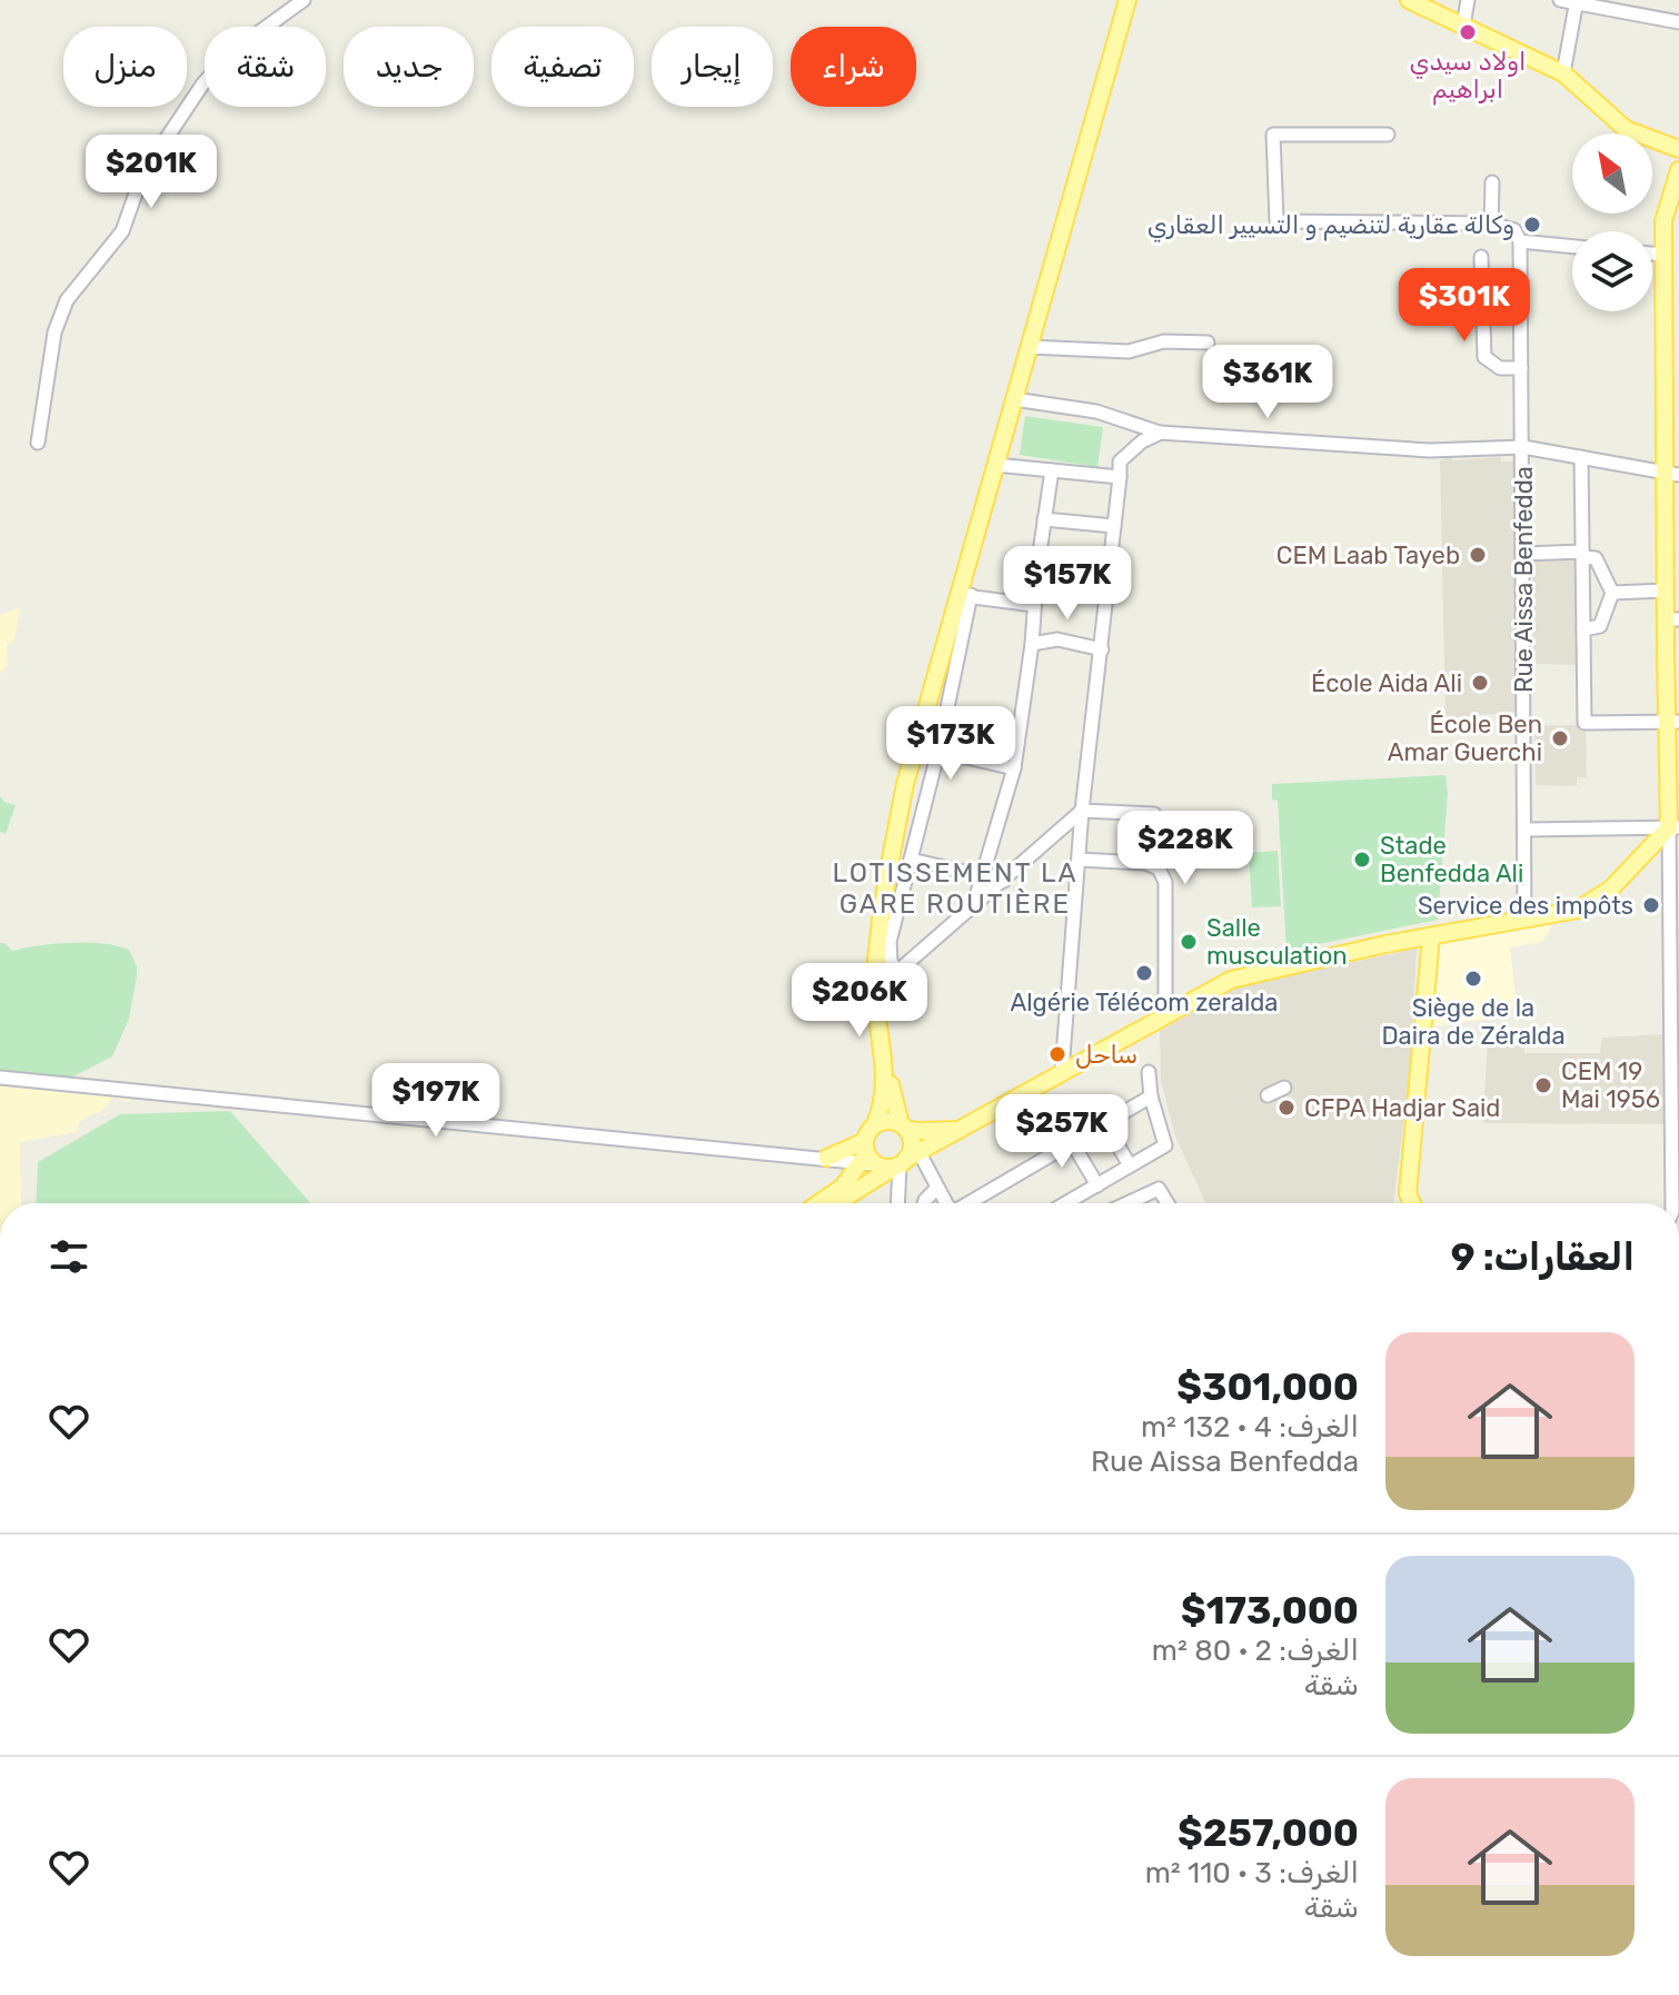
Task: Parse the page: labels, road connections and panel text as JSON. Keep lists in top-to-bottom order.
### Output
{
  "streets": {
    "street": ["Rue Aissa Benfedda"]
  },
  "districts": ["LOTISSEMENT LA GARE ROUTIÈRE"],
  "places": [
    "اولاد سيدي ابراهيم",
    "وكالة عقارية لتنضيم و التسيير العقاري",
    "CEM Laab Tayeb",
    "École Aida Ali",
    "École Ben Amar Guerchi",
    "Stade Benfedda Ali",
    "Service des impôts",
    "Salle musculation",
    "Algérie Télécom zeralda",
    "Siège de la Daira de Zéralda",
    "ساحل",
    "CEM 19 Mai 1956",
    "CFPA Hadjar Said"
  ],
  "north": "top left",
  "page": {
    "chip": [
      "شراء",
      "إيجار",
      "تصفية",
      "جديد",
      "شقة",
      "منزل"
    ],
    "price": [
      "$201K",
      "$301K",
      "$361K",
      "$157K",
      "$173K",
      "$228K",
      "$206K",
      "$197K",
      "$257K"
    ],
    "heading": "العقارات: 9",
    "list": [
      {
        "name": "$301,000",
        "note": "الغرف: 4 · 132 m² · Rue Aissa Benfedda"
      },
      {
        "name": "$173,000",
        "note": "الغرف: 2 · 80 m² · شقة"
      },
      {
        "name": "$257,000",
        "note": "الغرف: 3 · 110 m² · شقة"
      }
    ]
  }
}
